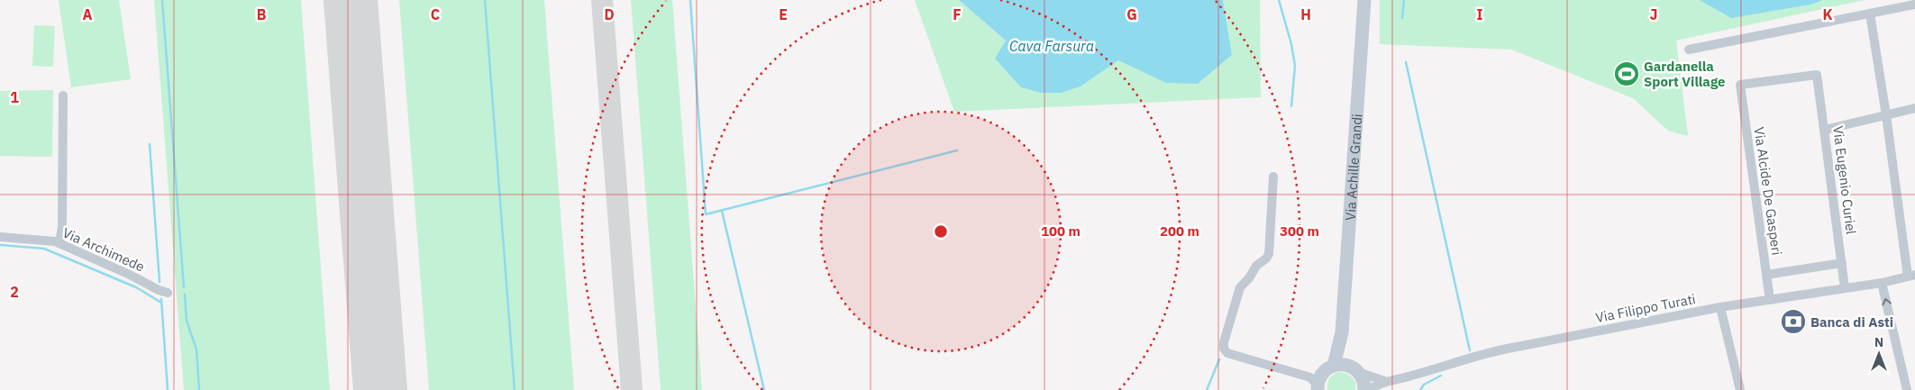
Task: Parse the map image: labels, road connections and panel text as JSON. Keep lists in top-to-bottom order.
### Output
{
  "streets": {
    "main road": ["Via Achille Grandi"],
    "street": [
      "Via Eugenio Curiel",
      "Via Alcide De Gasperi",
      "Via Archimede",
      "Via Filippo Turati"
    ]
  },
  "crossings": [
    ["Via Eugenio Curiel", "Via Alcide De Gasperi"],
    ["Via Eugenio Curiel", "Via Filippo Turati"],
    ["Via Alcide De Gasperi", "Via Filippo Turati"]
  ],
  "water": ["Cava Farsura"],
  "places": {
    "sports": ["Gardanella Sport Village"],
    "bank": ["Banca di Asti"]
  },
  "north": "top",
  "grid": {
    "columns": [
      "A",
      "B",
      "C",
      "D",
      "E",
      "F",
      "G",
      "H",
      "I",
      "J",
      "K"
    ],
    "rows": ["1", "2"]
  },
  "rings": ["100 m", "200 m", "300 m"]
}
